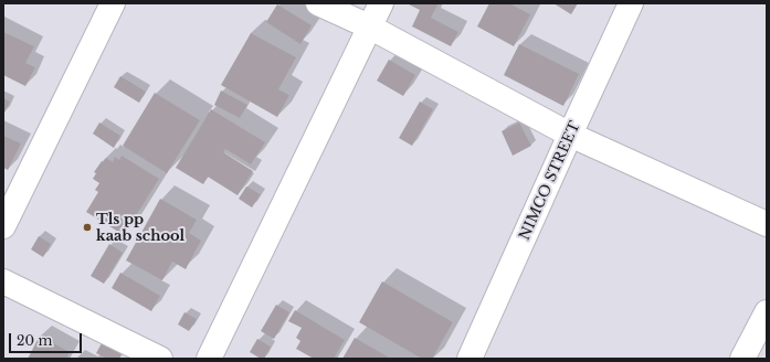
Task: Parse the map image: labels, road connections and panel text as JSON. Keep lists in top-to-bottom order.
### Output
{
  "streets": {
    "street": ["NIMCO STREET"]
  },
  "places": ["Tls pp kaab school"],
  "scale_bar": "20 m"
}
